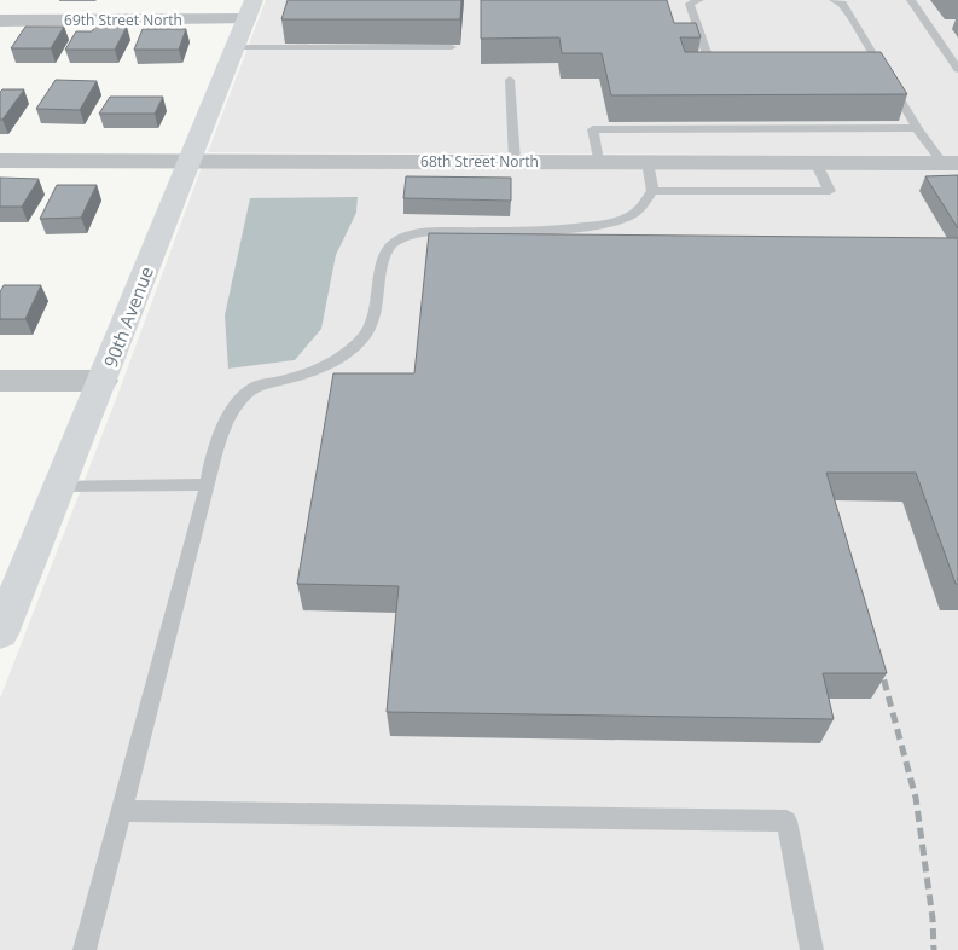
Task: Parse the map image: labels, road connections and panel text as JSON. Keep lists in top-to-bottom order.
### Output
{
  "streets": {
    "street": ["69th Street North", "68th Street North", "90th Avenue"]
  },
  "crossings": [
    ["69th Street North", "90th Avenue"],
    ["68th Street North", "90th Avenue"]
  ]
}
